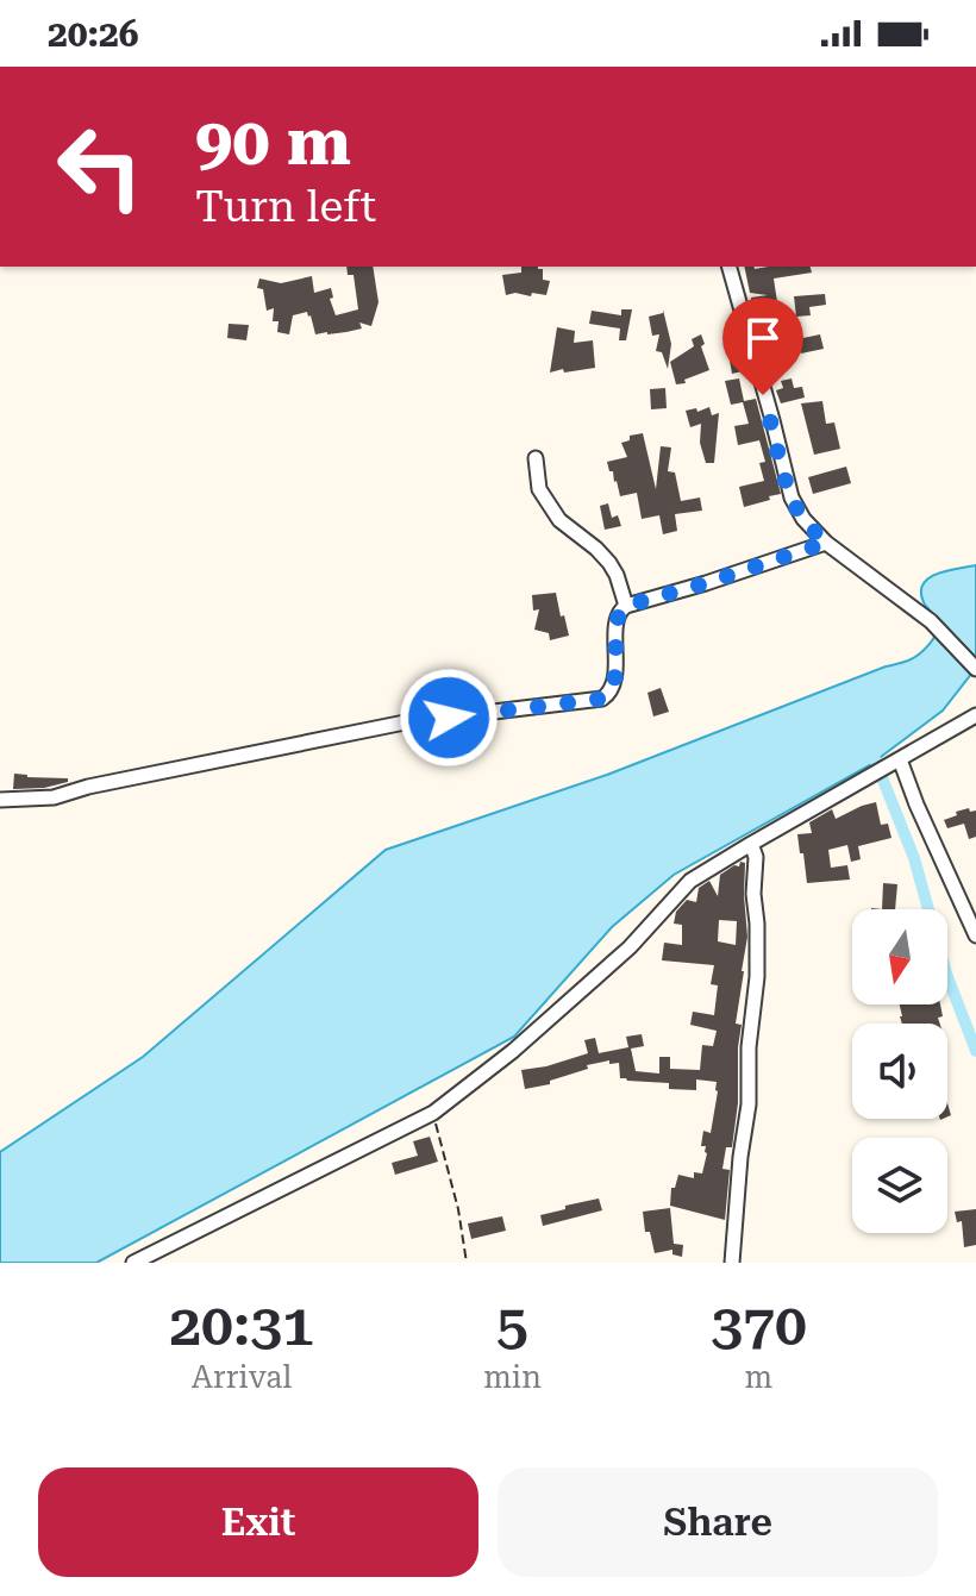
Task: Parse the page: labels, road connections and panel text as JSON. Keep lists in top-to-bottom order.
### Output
{
  "north": "bottom",
  "page": {
    "status": "20:26",
    "turn": ["90 m", "Turn left"],
    "eta": [
      "20:31",
      "Arrival",
      "5",
      "min",
      "370",
      "m"
    ],
    "buttons": ["Exit", "Share"]
  }
}
